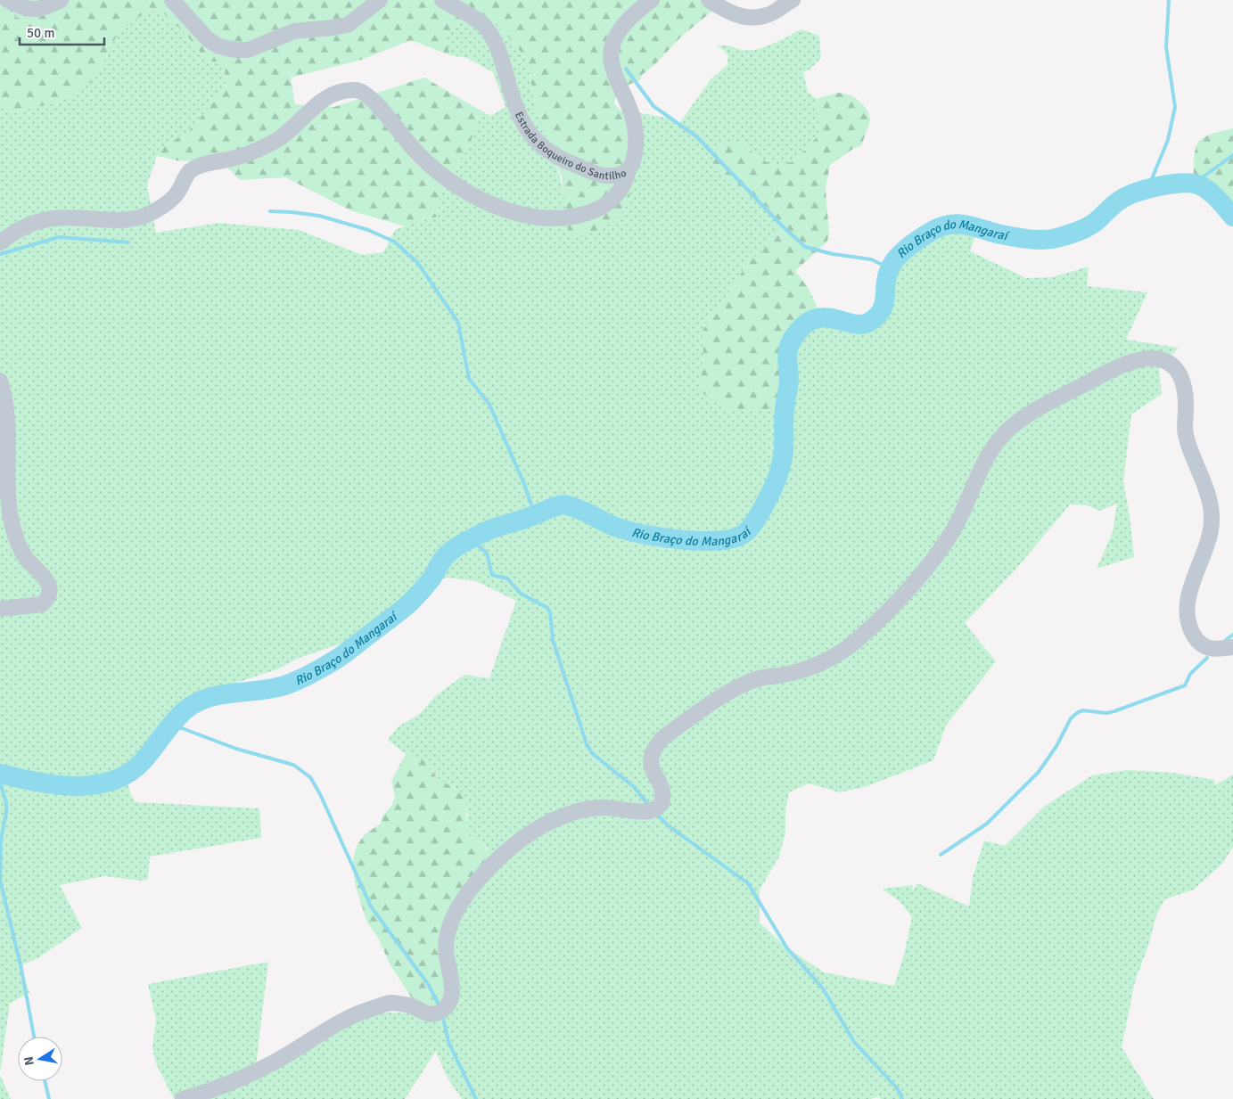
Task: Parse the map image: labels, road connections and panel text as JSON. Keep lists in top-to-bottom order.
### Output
{
  "streets": {
    "street": ["Estrada Boqueiro do Santilho"]
  },
  "water": ["Rio Braço do Mangaraí"],
  "scale_bar": "50 m",
  "north": "left"
}
